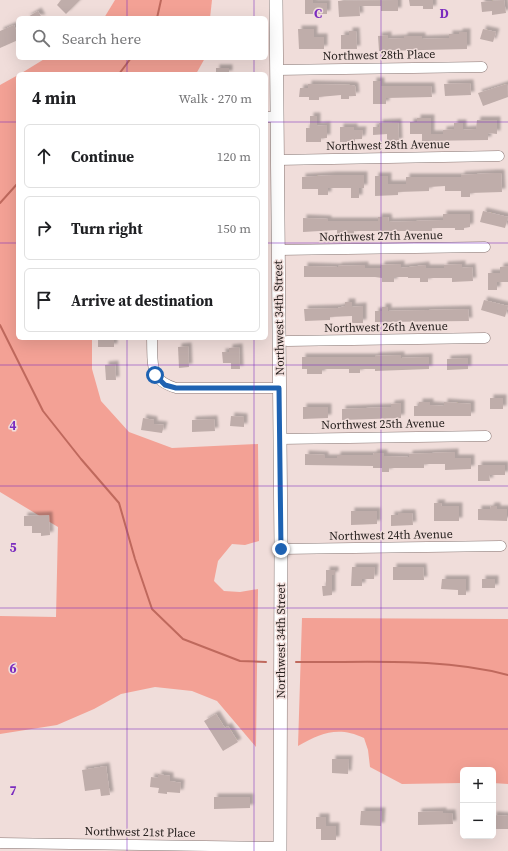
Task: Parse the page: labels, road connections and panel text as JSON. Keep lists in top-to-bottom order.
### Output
{
  "streets": {
    "main road": ["Northwest 34th Street"],
    "street": [
      "Northwest 28th Place",
      "Northwest 28th Avenue",
      "Northwest 27th Avenue",
      "Northwest 26th Avenue",
      "Northwest 25th Avenue",
      "Northwest 24th Avenue",
      "Northwest 21st Place"
    ]
  },
  "crossings": [
    ["Northwest 28th Place", "Northwest 34th Street"],
    ["Northwest 28th Avenue", "Northwest 34th Street"],
    ["Northwest 27th Avenue", "Northwest 34th Street"],
    ["Northwest 34th Street", "Northwest 25th Avenue"],
    ["Northwest 34th Street", "Northwest 24th Avenue"],
    ["Northwest 34th Street", "Northwest 21st Place"]
  ],
  "page": {
    "search": "Search here",
    "heading": ["4 min", "Walk · 270 m"],
    "list": [
      ["Continue", "120 m"],
      ["Turn right", "150 m"],
      "Arrive at destination"
    ],
    "map_buttons": ["+", "−"]
  },
  "grid": {
    "columns": ["C", "D"],
    "rows": [
      "4",
      "5",
      "6",
      "7"
    ]
  }
}
